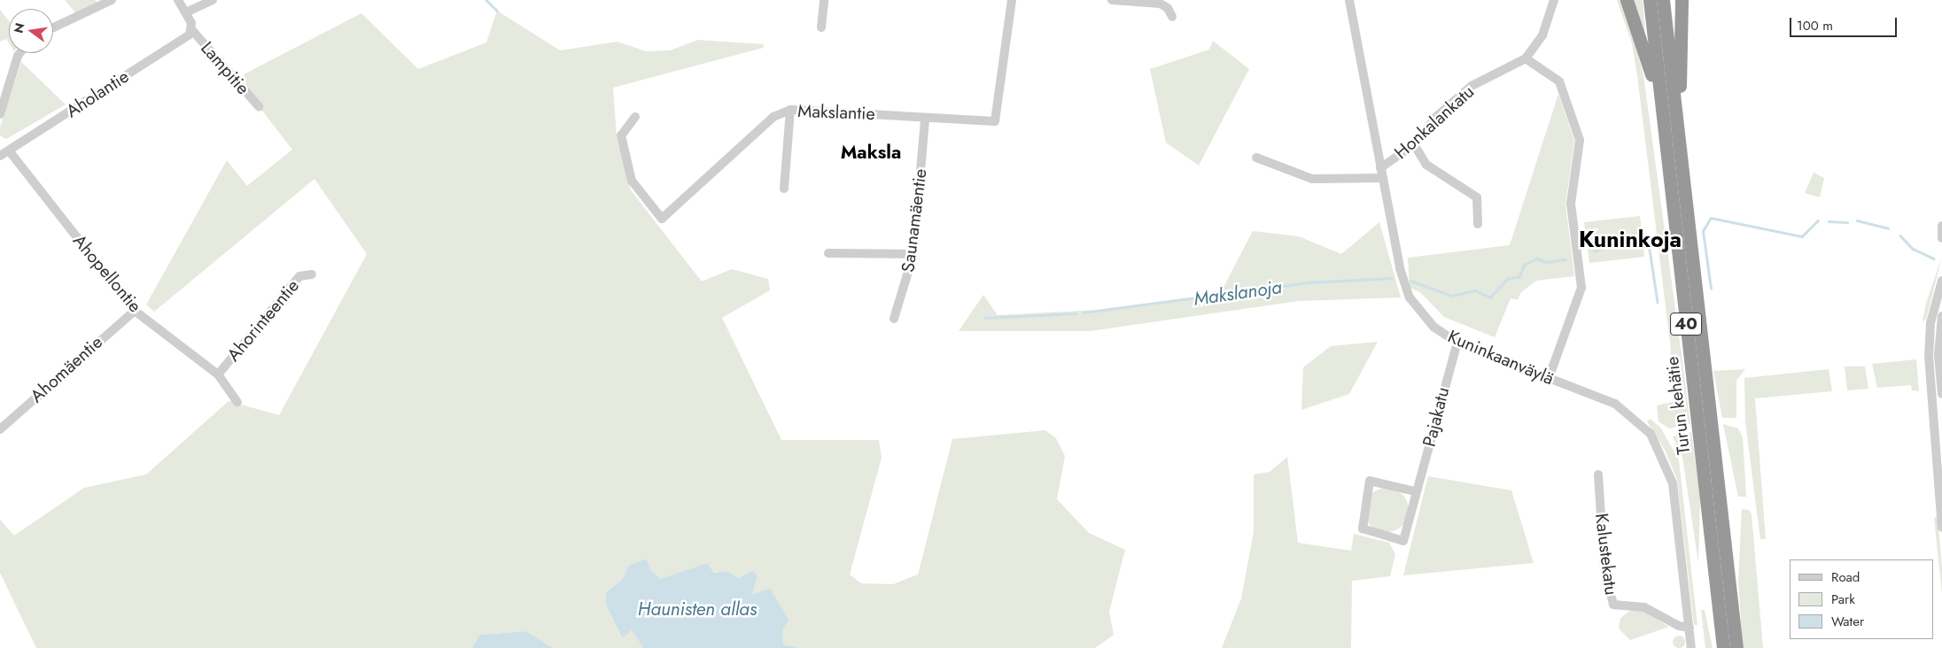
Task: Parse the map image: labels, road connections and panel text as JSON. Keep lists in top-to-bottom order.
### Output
{
  "streets": {
    "highway": ["40", "Turun kehätie"],
    "street": [
      "Lampitie",
      "Aholantie",
      "Makslantie",
      "Honkalankatu",
      "Saunamäentie",
      "Ahopellontie",
      "Ahorinteentie",
      "Kuninkaanväylä",
      "Ahomäentie",
      "Pajakatu",
      "Kalustekatu"
    ]
  },
  "crossings": [
    ["Lampitie", "Aholantie"],
    ["Aholantie", "Ahopellontie"],
    ["Makslantie", "Saunamäentie"],
    ["Honkalankatu", "Kuninkaanväylä"],
    ["Ahopellontie", "Ahorinteentie"],
    ["Ahopellontie", "Ahomäentie"],
    ["Kuninkaanväylä", "Pajakatu"],
    ["Kuninkaanväylä", "Kalustekatu"]
  ],
  "districts": ["Maksla", "Kuninkoja"],
  "water": ["Makslanoja", "Haunisten allas"],
  "legend": ["Road", "Park", "Water"],
  "scale_bar": "100 m",
  "north": "left"
}
